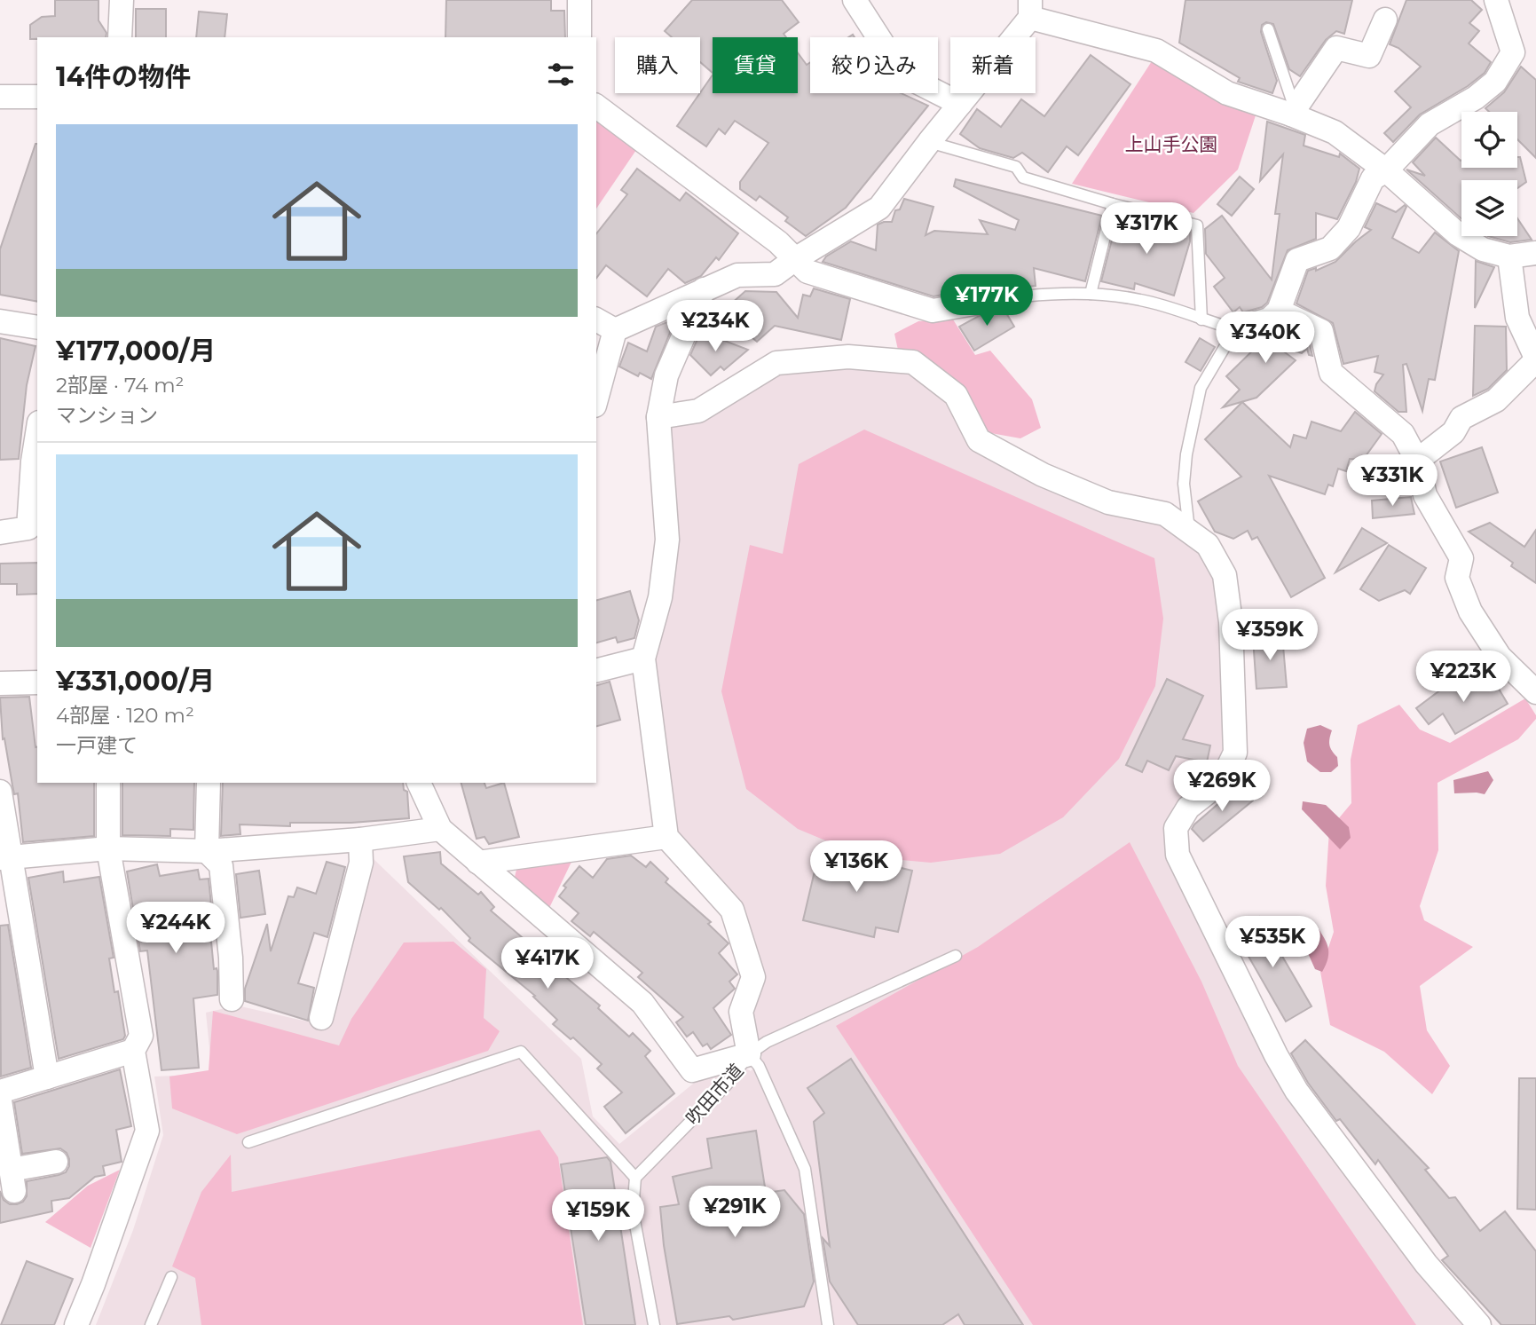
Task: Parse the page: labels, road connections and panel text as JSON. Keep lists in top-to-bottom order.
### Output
{
  "streets": {
    "lane": ["吹田市道"]
  },
  "parks": ["上山手公園"],
  "page": {
    "chip": [
      "購入",
      "賃貸",
      "絞り込み",
      "新着"
    ],
    "heading": "14件の物件",
    "list": [
      {
        "name": "¥177,000/月",
        "note": "2部屋 · 74 m² · マンション"
      },
      {
        "name": "¥331,000/月",
        "note": "4部屋 · 120 m² · 一戸建て"
      }
    ],
    "price": [
      "¥317K",
      "¥177K",
      "¥234K",
      "¥340K",
      "¥331K",
      "¥359K",
      "¥223K",
      "¥269K",
      "¥136K",
      "¥244K",
      "¥535K",
      "¥417K",
      "¥291K",
      "¥159K"
    ]
  }
}
